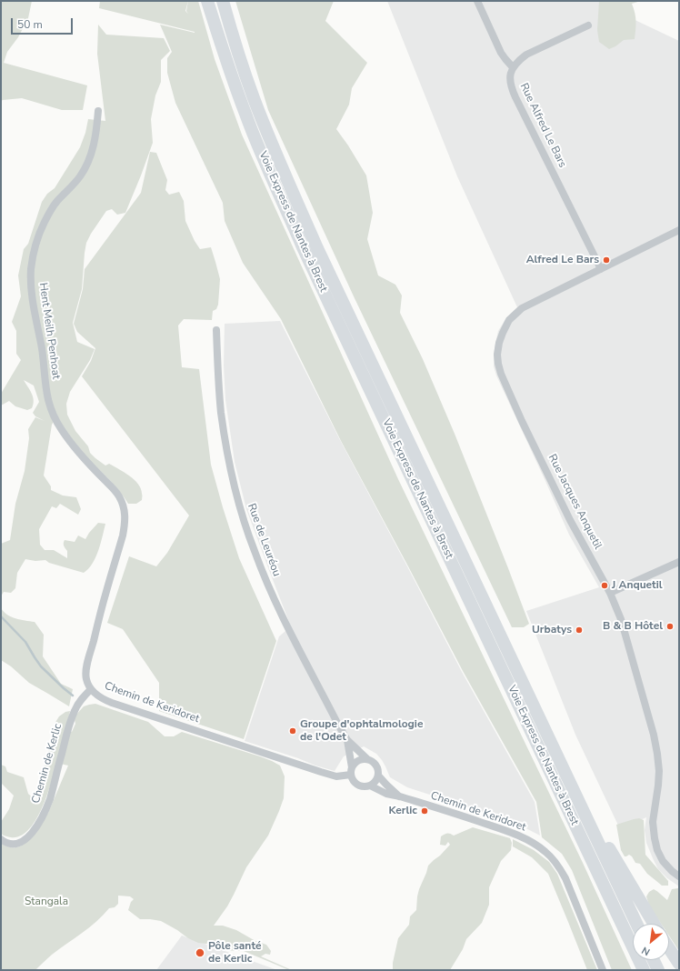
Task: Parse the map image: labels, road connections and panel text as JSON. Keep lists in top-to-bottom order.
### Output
{
  "streets": {
    "highway": ["Voie Express de Nantes à Brest"],
    "street": [
      "Rue Alfred Le Bars",
      "Hent Meilh Penhoat",
      "Rue Jacques Anquetil",
      "Rue de Leuréou",
      "Chemin de Keridoret",
      "Chemin de Kerlic"
    ]
  },
  "crossings": [
    ["Rue Alfred Le Bars", "Rue Jacques Anquetil"],
    ["Hent Meilh Penhoat", "Chemin de Keridoret"],
    ["Rue de Leuréou", "Chemin de Keridoret"],
    ["Chemin de Keridoret", "Chemin de Kerlic"]
  ],
  "parks": ["Stangala"],
  "places": [
    "Alfred Le Bars",
    "J Anquetil",
    "B & B Hôtel",
    "Urbatys",
    "Groupe d'ophtalmologie de l'Odet",
    "Kerlic",
    "Pôle santé de Kerlic"
  ],
  "scale_bar": "50 m",
  "north": "bottom left"
}
